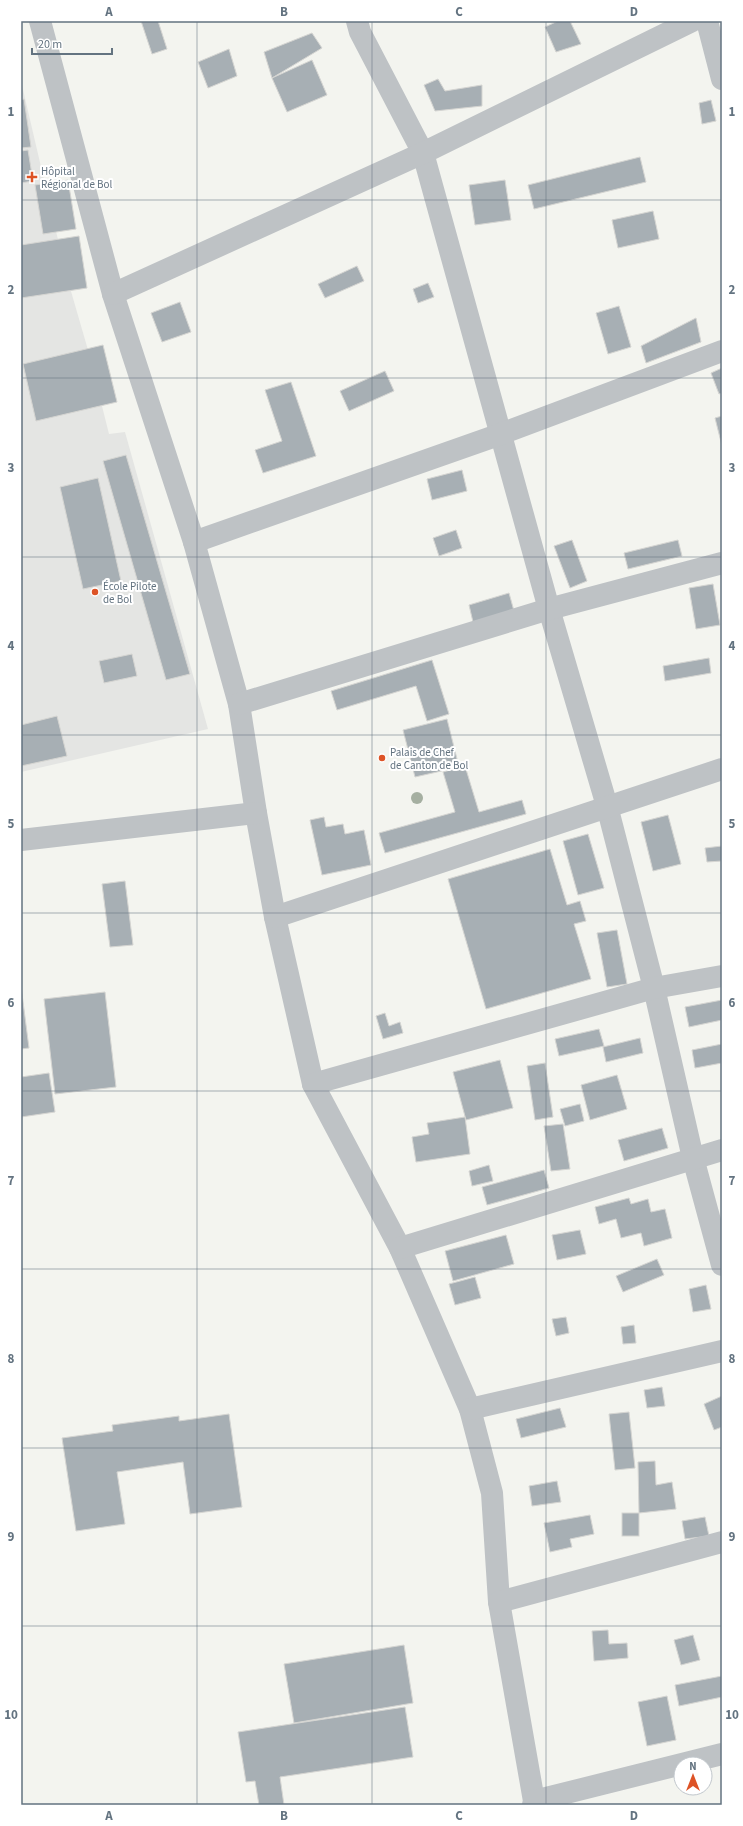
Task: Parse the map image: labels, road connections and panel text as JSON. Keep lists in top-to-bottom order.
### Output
{
  "places": {
    "health": ["Hôpital Régional de Bol"],
    "other": ["École Pilote de Bol", "Palais de Chef de Canton de Bol"]
  },
  "scale_bar": "20 m",
  "north": "top",
  "grid": {
    "columns": [
      "A",
      "B",
      "C",
      "D"
    ],
    "rows": [
      "1",
      "2",
      "3",
      "4",
      "5",
      "6",
      "7",
      "8",
      "9",
      "10"
    ]
  }
}
